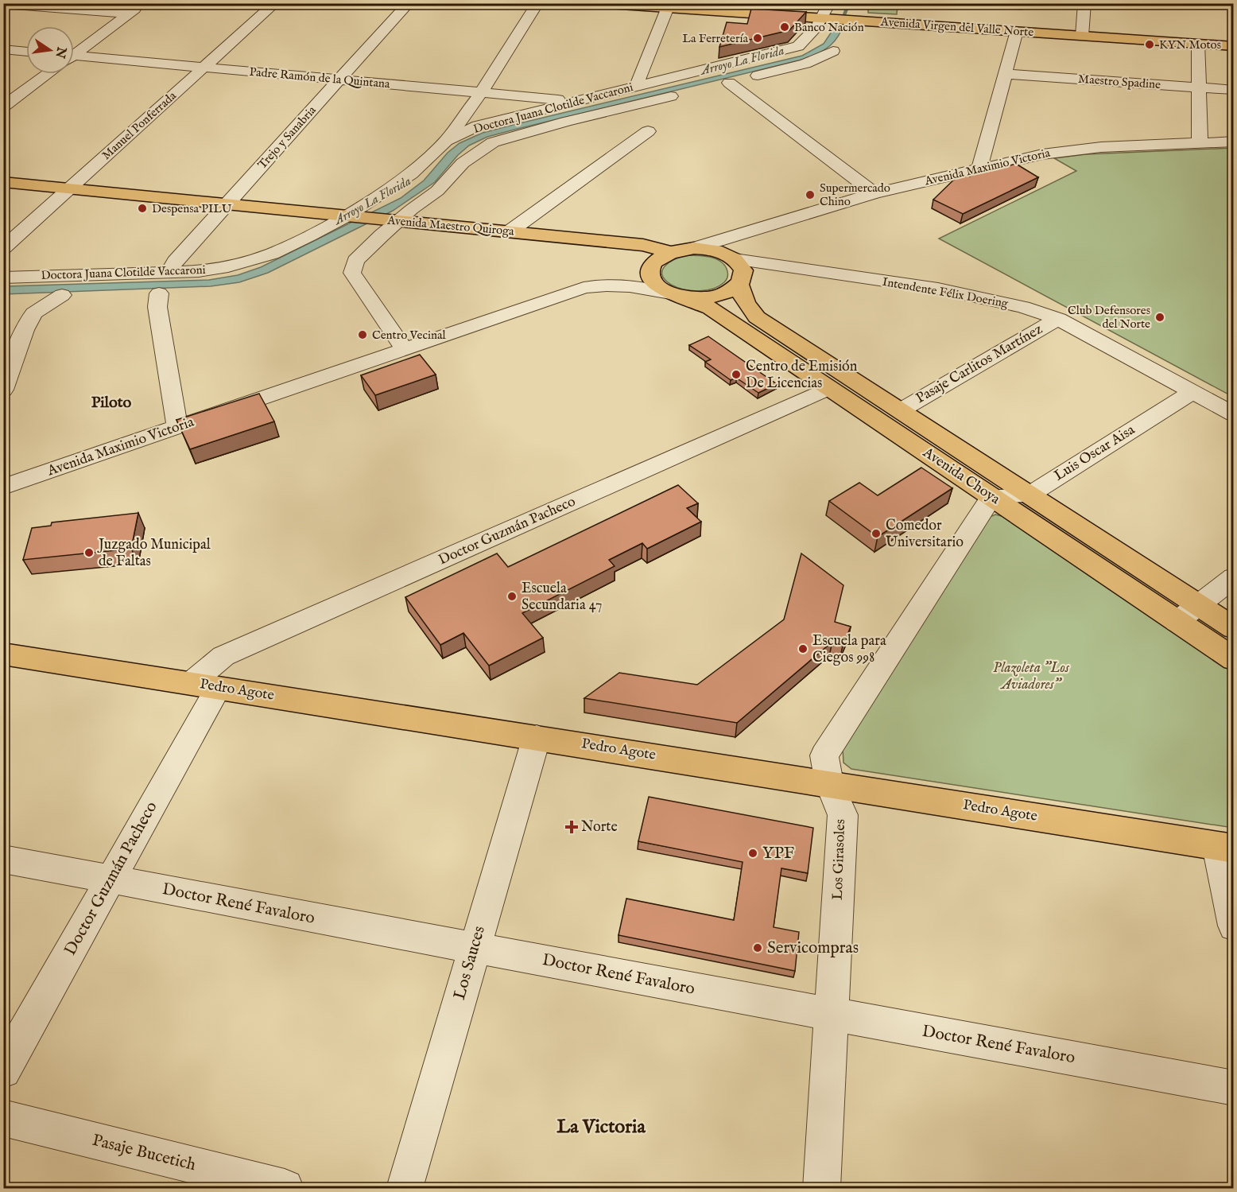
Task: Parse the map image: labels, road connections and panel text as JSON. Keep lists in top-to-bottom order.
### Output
{
  "streets": {
    "main road": [
      "Avenida Virgen del Valle Norte",
      "Avenida Maestro Quiroga",
      "Avenida Choya",
      "Pedro Agote"
    ],
    "street": [
      "Padre Ramón de la Quintana",
      "Maestro Spadine",
      "Doctora Juana Clotilde Vaccaroni",
      "Manuel Ponferrada",
      "Trejo y Sanabria",
      "Avenida Maximio Victoria",
      "Intendente Félix Doering",
      "Pasaje Carlitos Martínez",
      "Luis Oscar Aisa",
      "Doctor Guzmán Pacheco",
      "Los Girasoles",
      "Doctor René Favaloro",
      "Los Sauces",
      "Pasaje Bucetich"
    ]
  },
  "crossings": [
    ["Avenida Virgen del Valle Norte", "Doctora Juana Clotilde Vaccaroni"],
    ["Padre Ramón de la Quintana", "Doctora Juana Clotilde Vaccaroni"],
    ["Padre Ramón de la Quintana", "Manuel Ponferrada"],
    ["Padre Ramón de la Quintana", "Trejo y Sanabria"],
    ["Doctora Juana Clotilde Vaccaroni", "Trejo y Sanabria"],
    ["Doctora Juana Clotilde Vaccaroni", "Avenida Maestro Quiroga"],
    ["Manuel Ponferrada", "Avenida Maestro Quiroga"],
    ["Trejo y Sanabria", "Avenida Maestro Quiroga"],
    ["Avenida Maximio Victoria", "Avenida Choya"],
    ["Avenida Maestro Quiroga", "Avenida Choya"],
    ["Intendente Félix Doering", "Pasaje Carlitos Martínez"],
    ["Intendente Félix Doering", "Luis Oscar Aisa"],
    ["Intendente Félix Doering", "Avenida Choya"],
    ["Pasaje Carlitos Martínez", "Avenida Choya"],
    ["Luis Oscar Aisa", "Avenida Choya"],
    ["Luis Oscar Aisa", "Los Girasoles"],
    ["Avenida Choya", "Doctor Guzmán Pacheco"],
    ["Avenida Choya", "Los Girasoles"],
    ["Doctor Guzmán Pacheco", "Pedro Agote"],
    ["Doctor Guzmán Pacheco", "Doctor René Favaloro"],
    ["Pedro Agote", "Los Girasoles"],
    ["Pedro Agote", "Los Sauces"],
    ["Los Girasoles", "Doctor René Favaloro"],
    ["Doctor René Favaloro", "Los Sauces"]
  ],
  "districts": ["Piloto", "La Victoria"],
  "water": ["Arroyo La Florida"],
  "parks": ["Plazoleta \"Los Aviadores\""],
  "places": {
    "other": [
      "Banco Nación",
      "La Ferretería",
      "KYN Motos",
      "Supermercado Chino",
      "Despensa PILU",
      "Club Defensores del Norte",
      "Centro Vecinal",
      "Centro de Emisión De Licencias",
      "Comedor Universitario",
      "Juzgado Municipal de Faltas",
      "Escuela Secundaria 47",
      "Escuela para Ciegos 998",
      "YPF",
      "Servicompras"
    ],
    "health": ["Norte"]
  },
  "north": "right"
}
